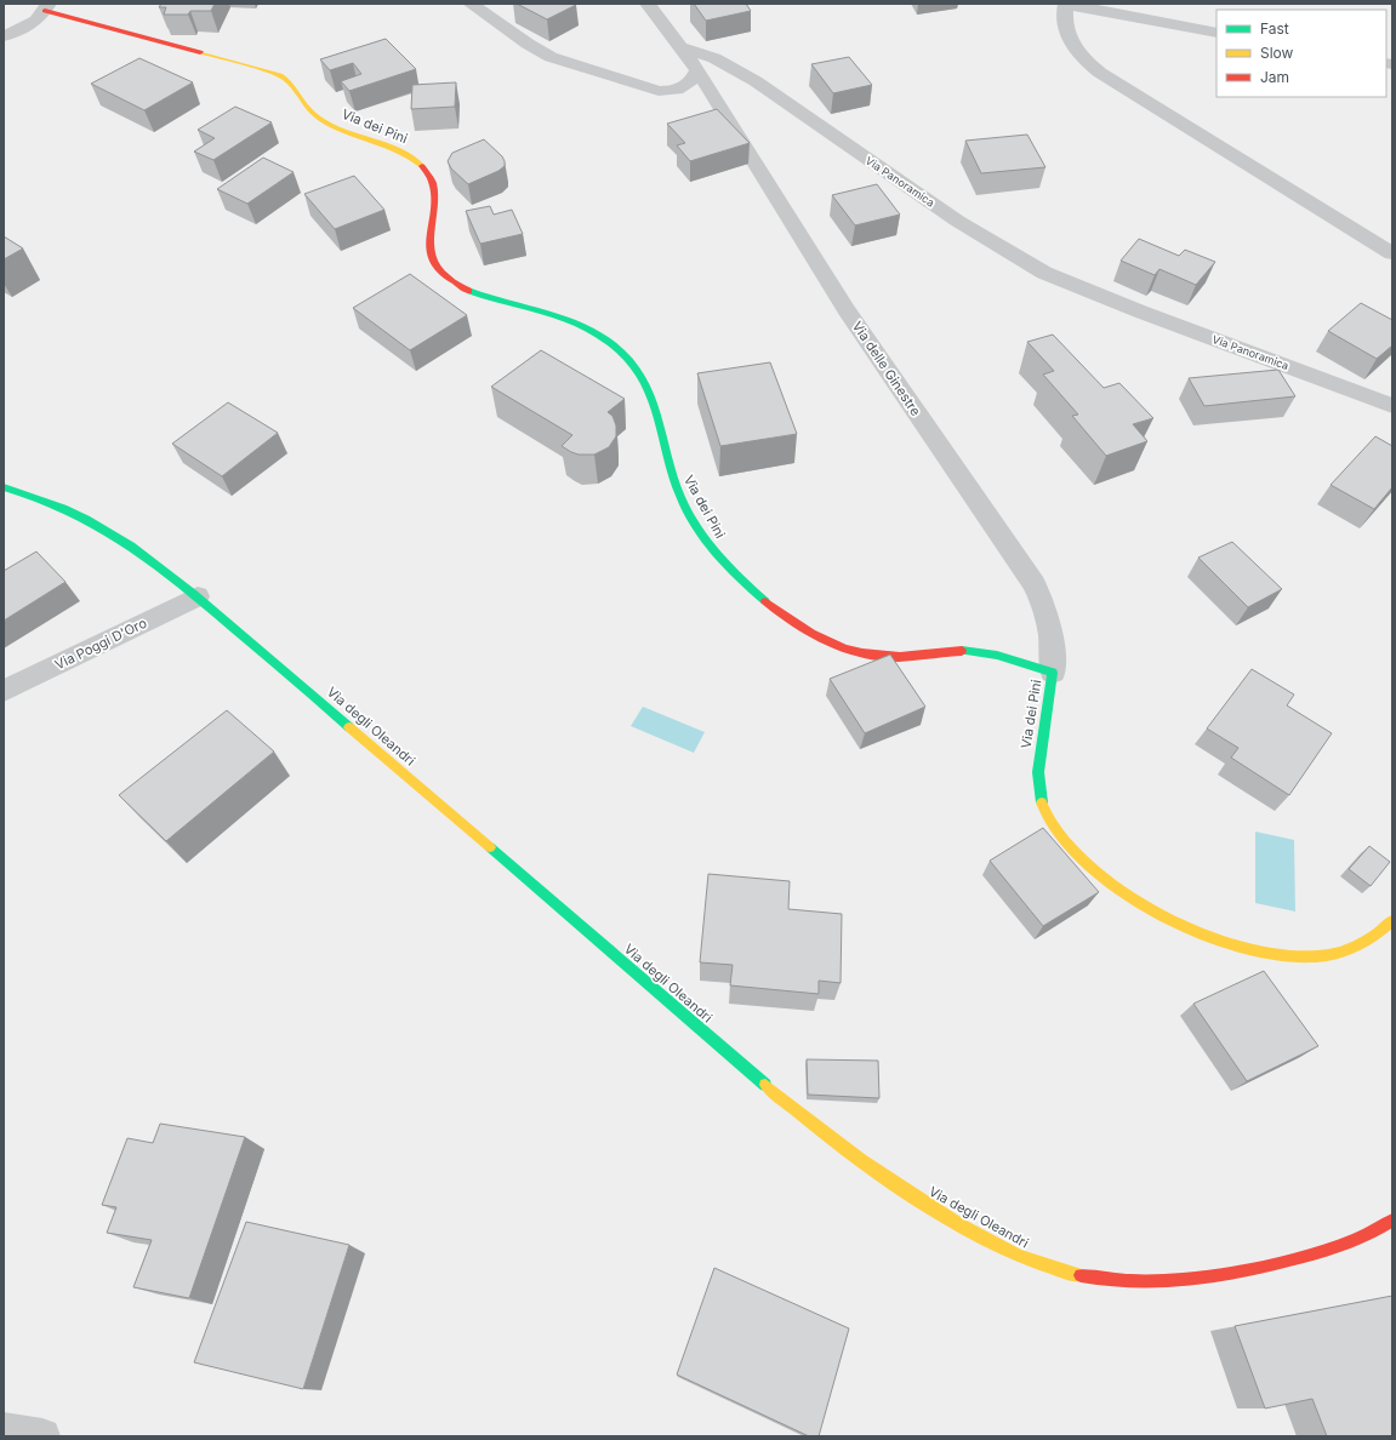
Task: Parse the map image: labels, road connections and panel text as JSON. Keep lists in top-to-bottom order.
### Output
{
  "streets": {
    "street": [
      "Via dei Pini",
      "Via Panoramica",
      "Via delle Ginestre",
      "Via Poggi D'Oro",
      "Via degli Oleandri"
    ]
  },
  "crossings": [
    ["Via dei Pini", "Via delle Ginestre"],
    ["Via Poggi D'Oro", "Via degli Oleandri"]
  ],
  "legend": ["Fast", "Slow", "Jam"]
}
